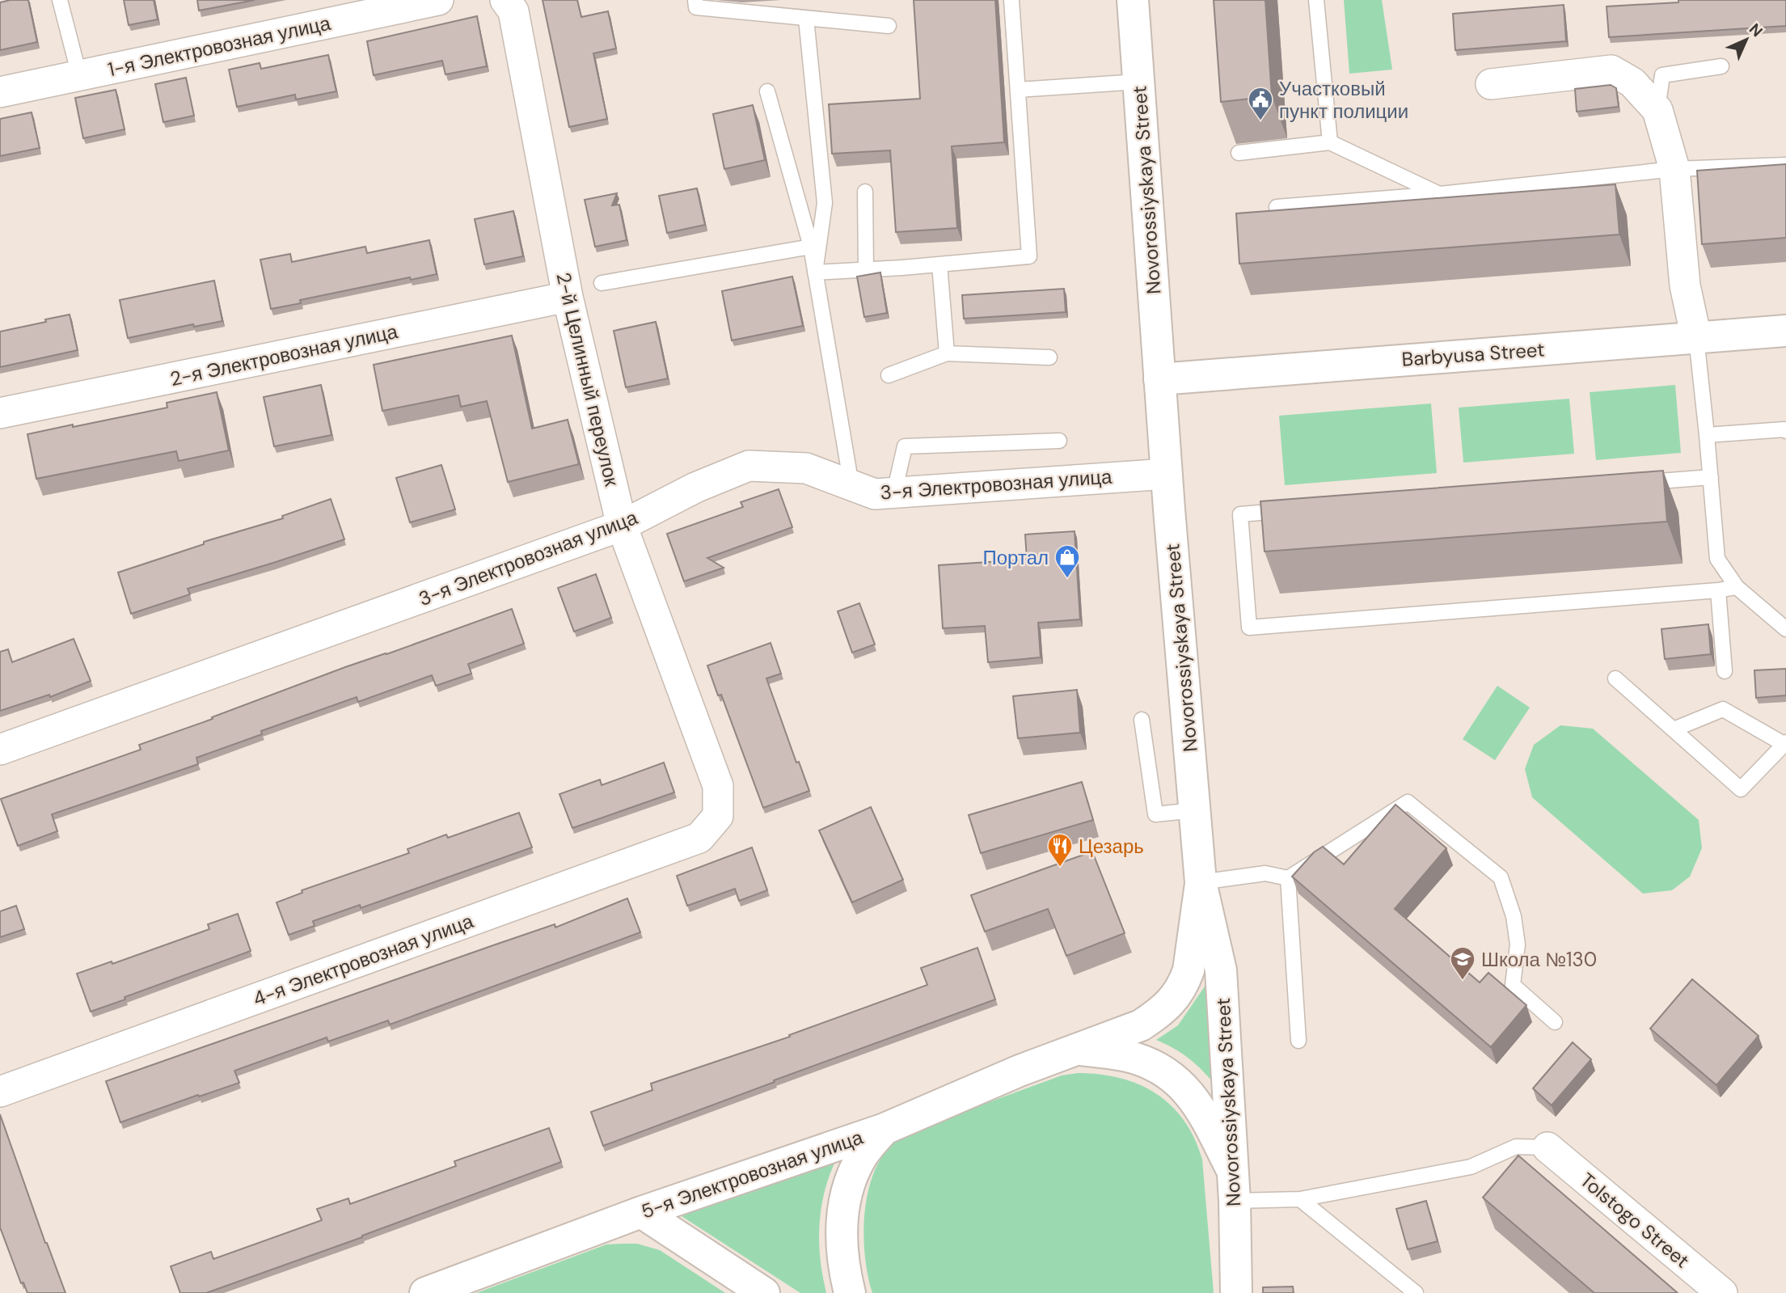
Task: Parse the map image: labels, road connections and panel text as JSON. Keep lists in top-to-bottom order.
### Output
{
  "streets": {
    "street": [
      "1-я Электровозная улица",
      "Novorossiyskaya Street",
      "Barbyusa Street",
      "2-я Электровозная улица",
      "2-й Целинный переулок",
      "3-я Электровозная улица",
      "4-я Электровозная улица",
      "5-я Электровозная улица",
      "Tolstogo Street"
    ]
  },
  "crossings": [
    ["Novorossiyskaya Street", "Barbyusa Street"],
    ["Novorossiyskaya Street", "3-я Электровозная улица"],
    ["Novorossiyskaya Street", "5-я Электровозная улица"],
    ["2-я Электровозная улица", "2-й Целинный переулок"],
    ["2-й Целинный переулок", "3-я Электровозная улица"],
    ["2-й Целинный переулок", "4-я Электровозная улица"]
  ],
  "places": {
    "public building": ["Участковый пункт полиции"],
    "shop": ["Портал"],
    "restaurant": ["Цезарь"],
    "school or university": ["Школа №130"]
  },
  "north": "top right"
}
